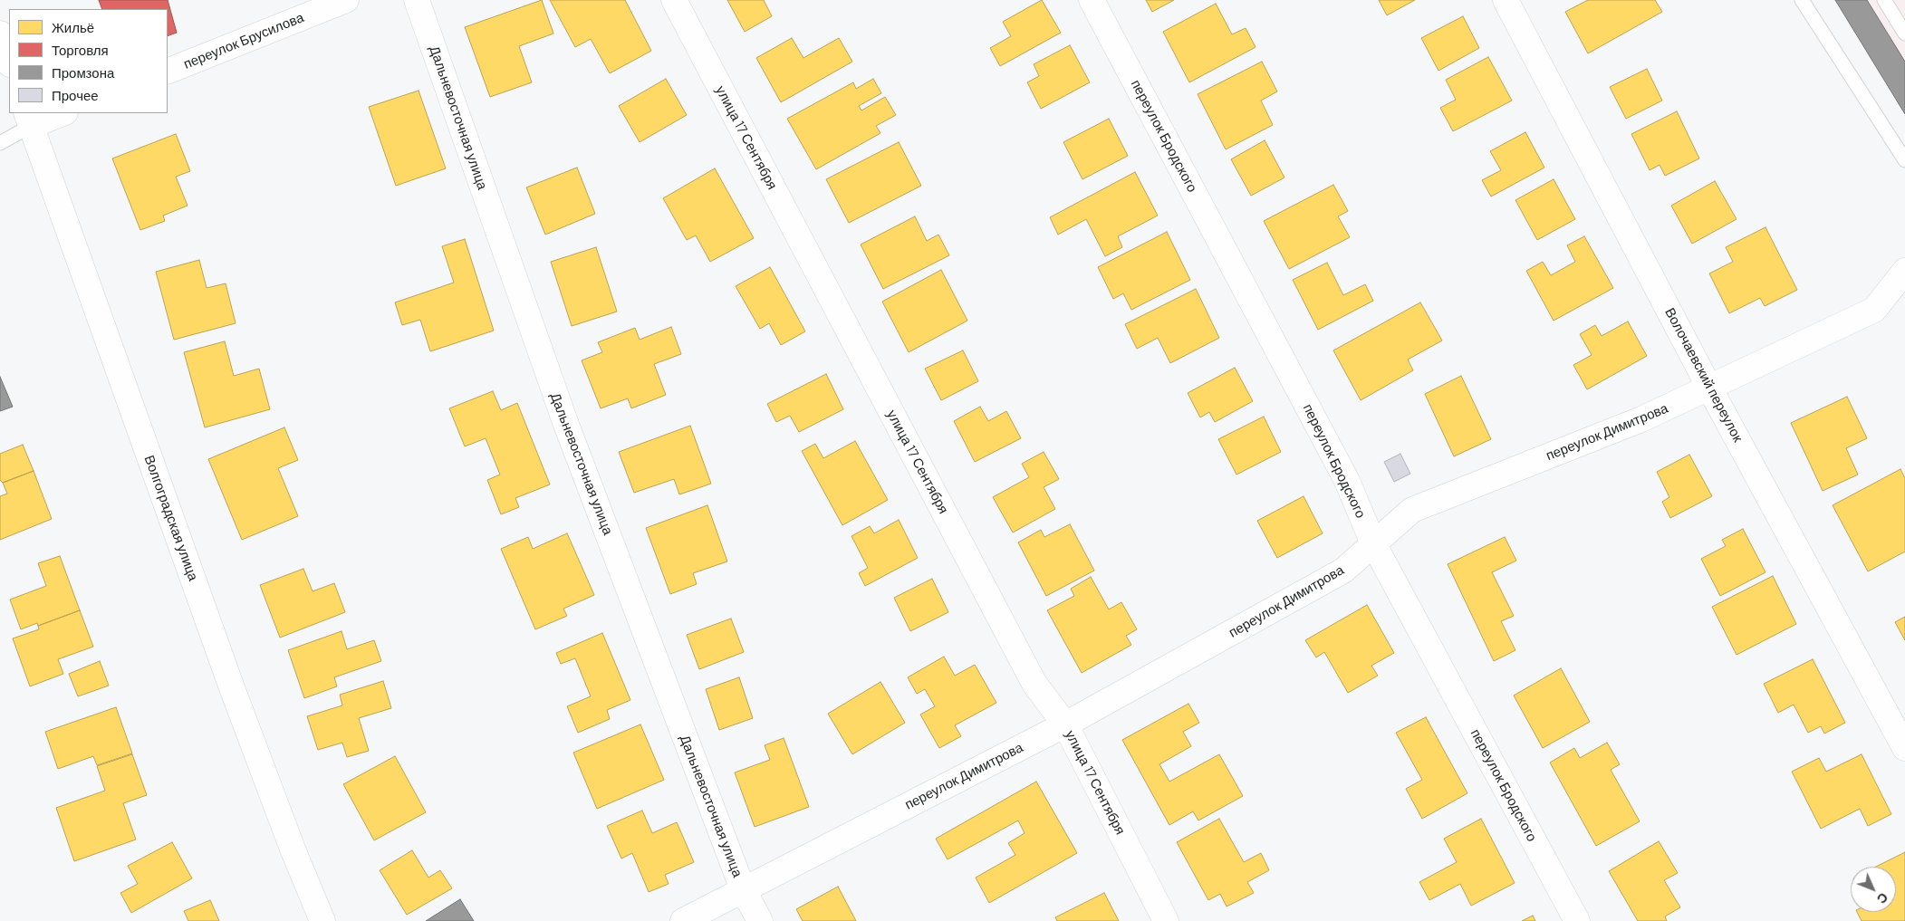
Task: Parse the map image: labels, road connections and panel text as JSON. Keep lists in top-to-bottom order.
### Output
{
  "streets": {
    "street": [
      "переулок Брусилова",
      "Дальневосточная улица",
      "переулок Бродского",
      "улица 17 Сентября",
      "Волочаевский переулок",
      "переулок Димитрова",
      "Волгоградская улица"
    ]
  },
  "crossings": [
    ["Дальневосточная улица", "переулок Димитрова"],
    ["переулок Бродского", "переулок Димитрова"],
    ["улица 17 Сентября", "переулок Димитрова"],
    ["Волочаевский переулок", "переулок Димитрова"]
  ],
  "legend": [
    "Жильё",
    "Торговля",
    "Промзона",
    "Прочее"
  ],
  "north": "bottom right"
}
